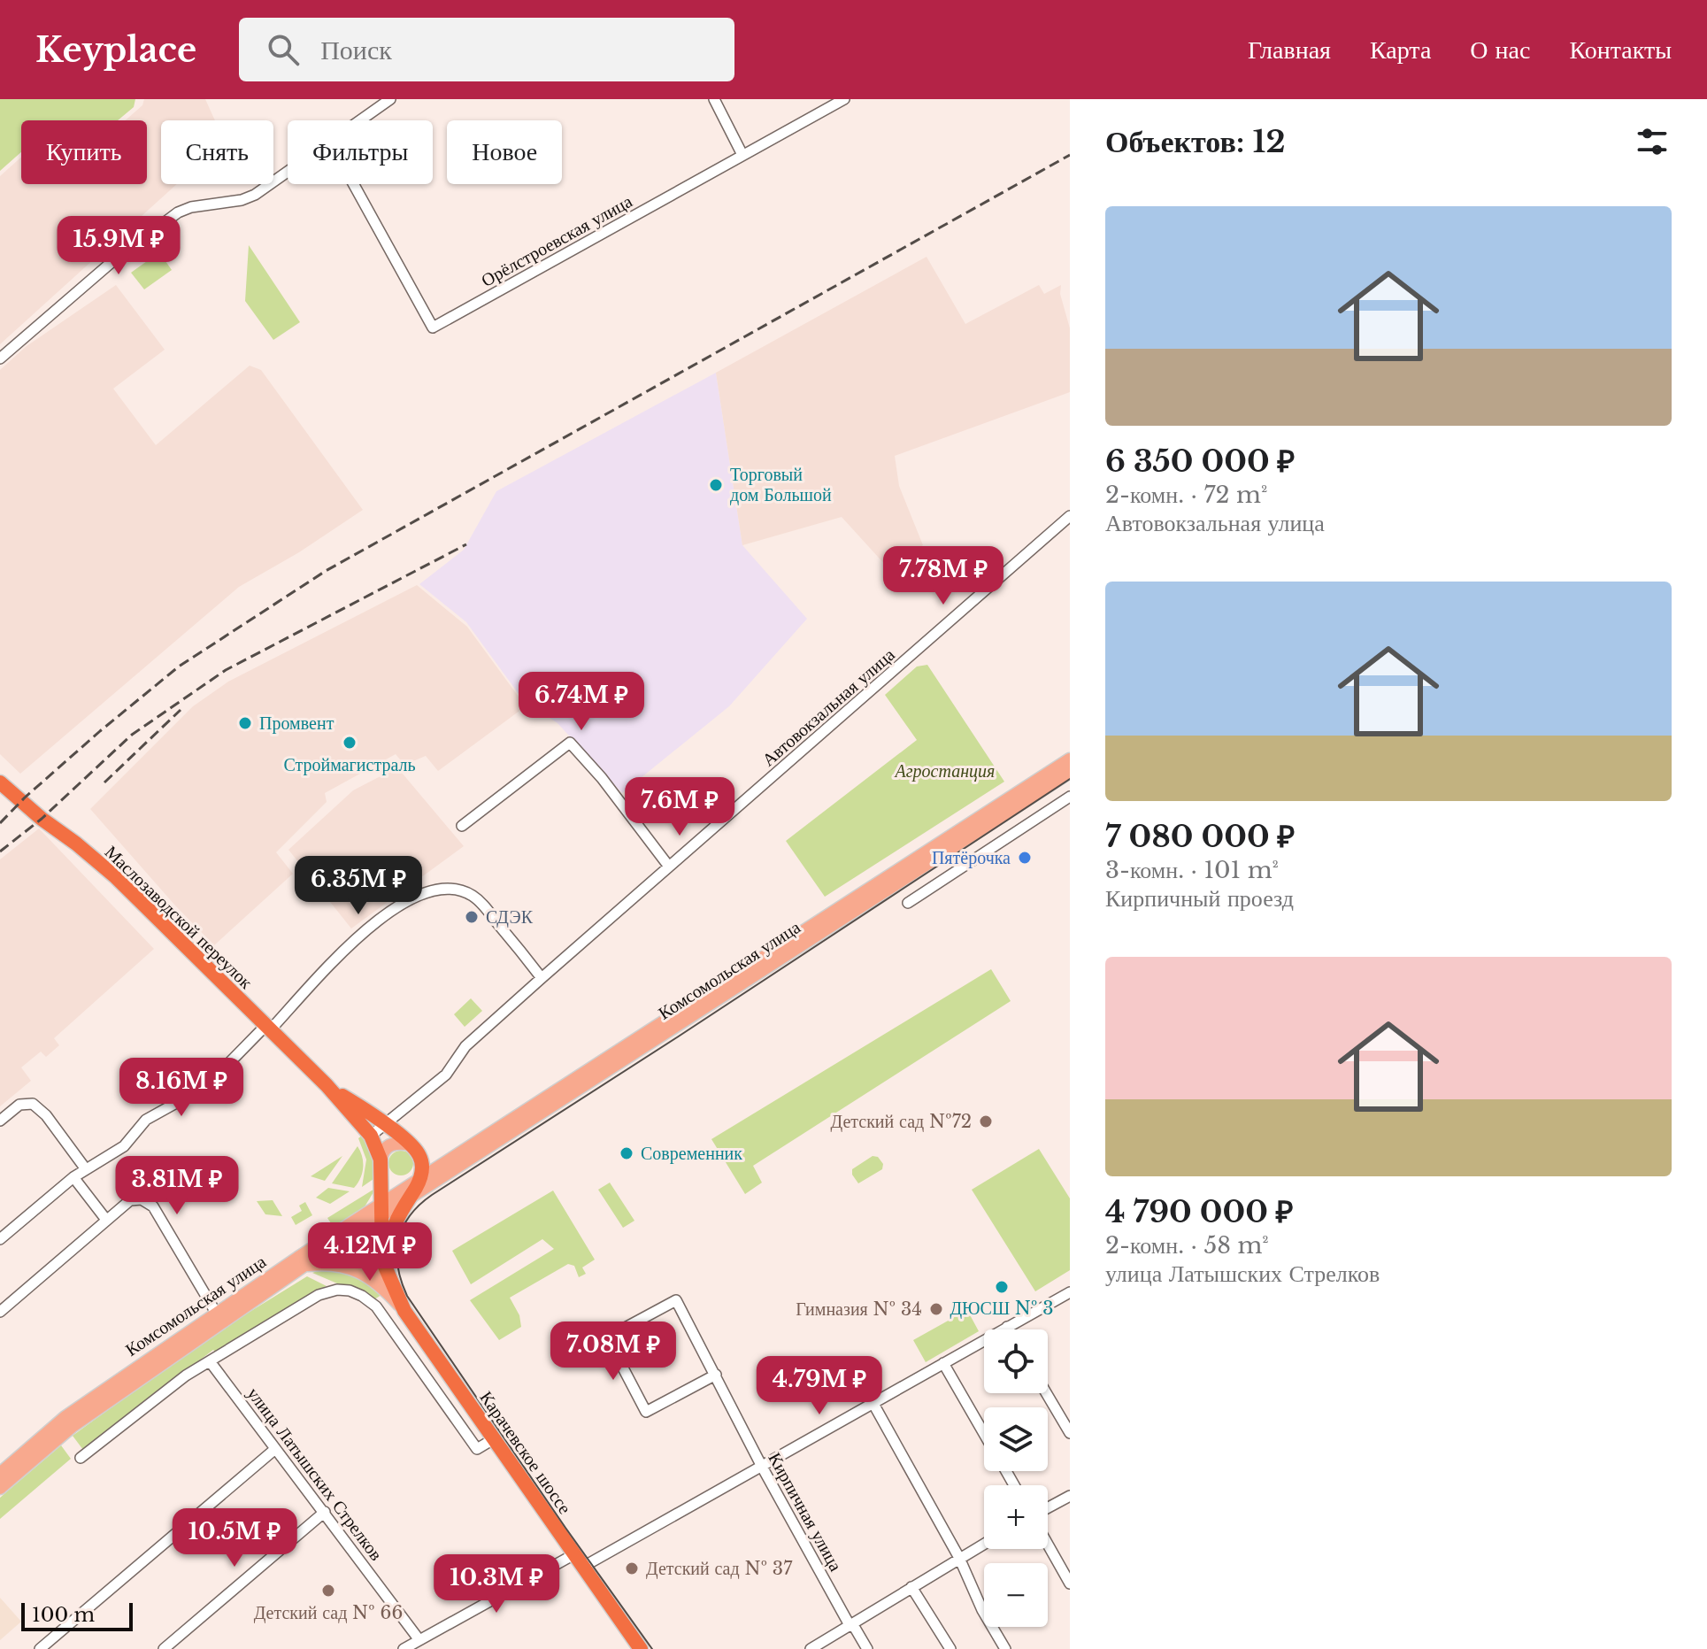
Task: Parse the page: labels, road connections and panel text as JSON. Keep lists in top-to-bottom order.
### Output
{
  "streets": {
    "highway": ["Маслозаводской переулок", "Комсомольская улица", "Карачевское шоссе"],
    "street": [
      "Орёлстроевская улица",
      "Автовокзальная улица",
      "улица Латышских Стрелков",
      "Кирпичная улица"
    ]
  },
  "crossings": [
    ["Автовокзальная улица", "Маслозаводской переулок"],
    ["Маслозаводской переулок", "Комсомольская улица"]
  ],
  "parks": ["Агростанция"],
  "places": [
    "Торговый дом Большой",
    "Промвент",
    "Строймагистраль",
    "Пятёрочка",
    "СДЭК",
    "Детский сад №72",
    "Современник",
    "ДЮСШ № 3",
    "Гимназия № 34",
    "Детский сад № 37",
    "Детский сад № 66"
  ],
  "scale_bar": "100 m",
  "page": {
    "header": "Keyplace",
    "search": "Поиск",
    "nav": [
      "Главная",
      "Карта",
      "О нас",
      "Контакты"
    ],
    "heading": "Объектов: 12",
    "chip": [
      "Купить",
      "Снять",
      "Фильтры",
      "Новое"
    ],
    "list": [
      {
        "name": "6 350 000 ₽",
        "note": "2-комн. · 72 m² · Автовокзальная улица"
      },
      {
        "name": "7 080 000 ₽",
        "note": "3-комн. · 101 m² · Кирпичный проезд"
      },
      {
        "name": "4 790 000 ₽",
        "note": "2-комн. · 58 m² · улица Латышских Стрелков"
      }
    ],
    "price": [
      "15.9M ₽",
      "7.78M ₽",
      "6.74M ₽",
      "7.6M ₽",
      "6.35M ₽",
      "8.16M ₽",
      "3.81M ₽",
      "4.12M ₽",
      "7.08M ₽",
      "4.79M ₽",
      "10.5M ₽",
      "10.3M ₽"
    ],
    "map_buttons": ["+", "−"],
    "scale": "100 m"
  }
}
